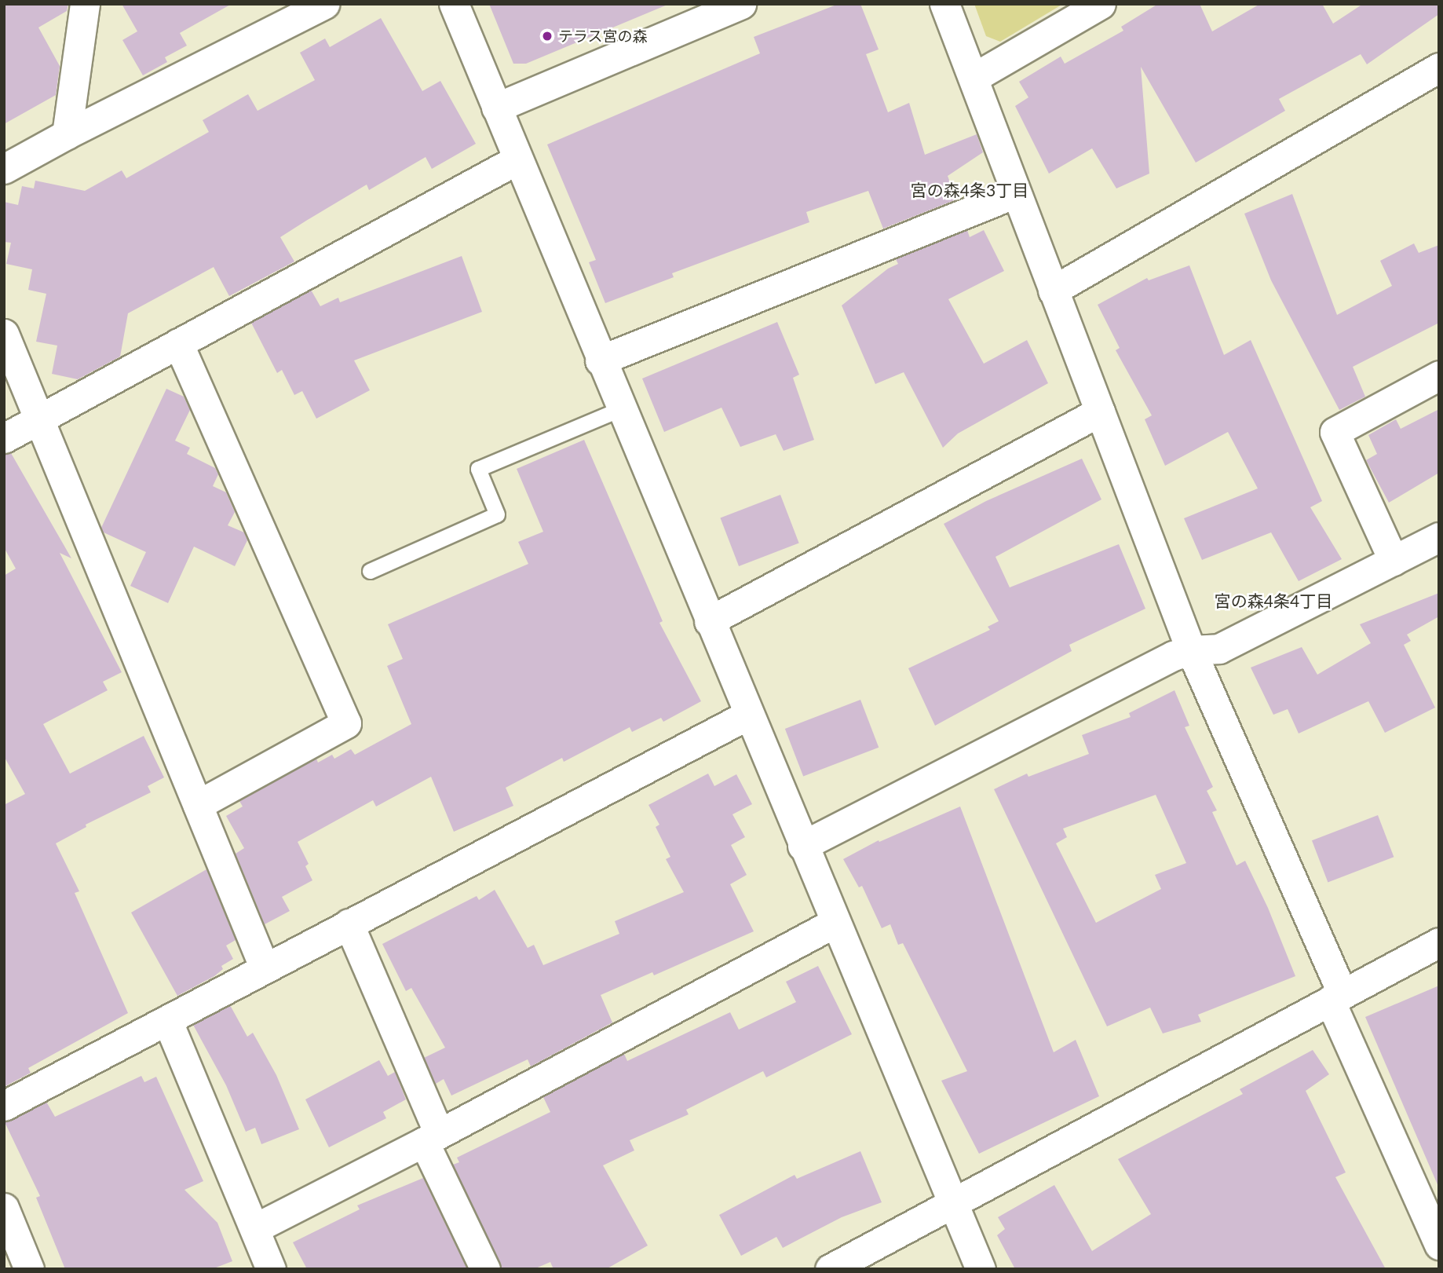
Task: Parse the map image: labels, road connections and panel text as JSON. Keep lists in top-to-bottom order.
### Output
{
  "districts": ["宮の森4条3丁目", "宮の森4条4丁目"],
  "places": ["テラス宮の森"]
}
